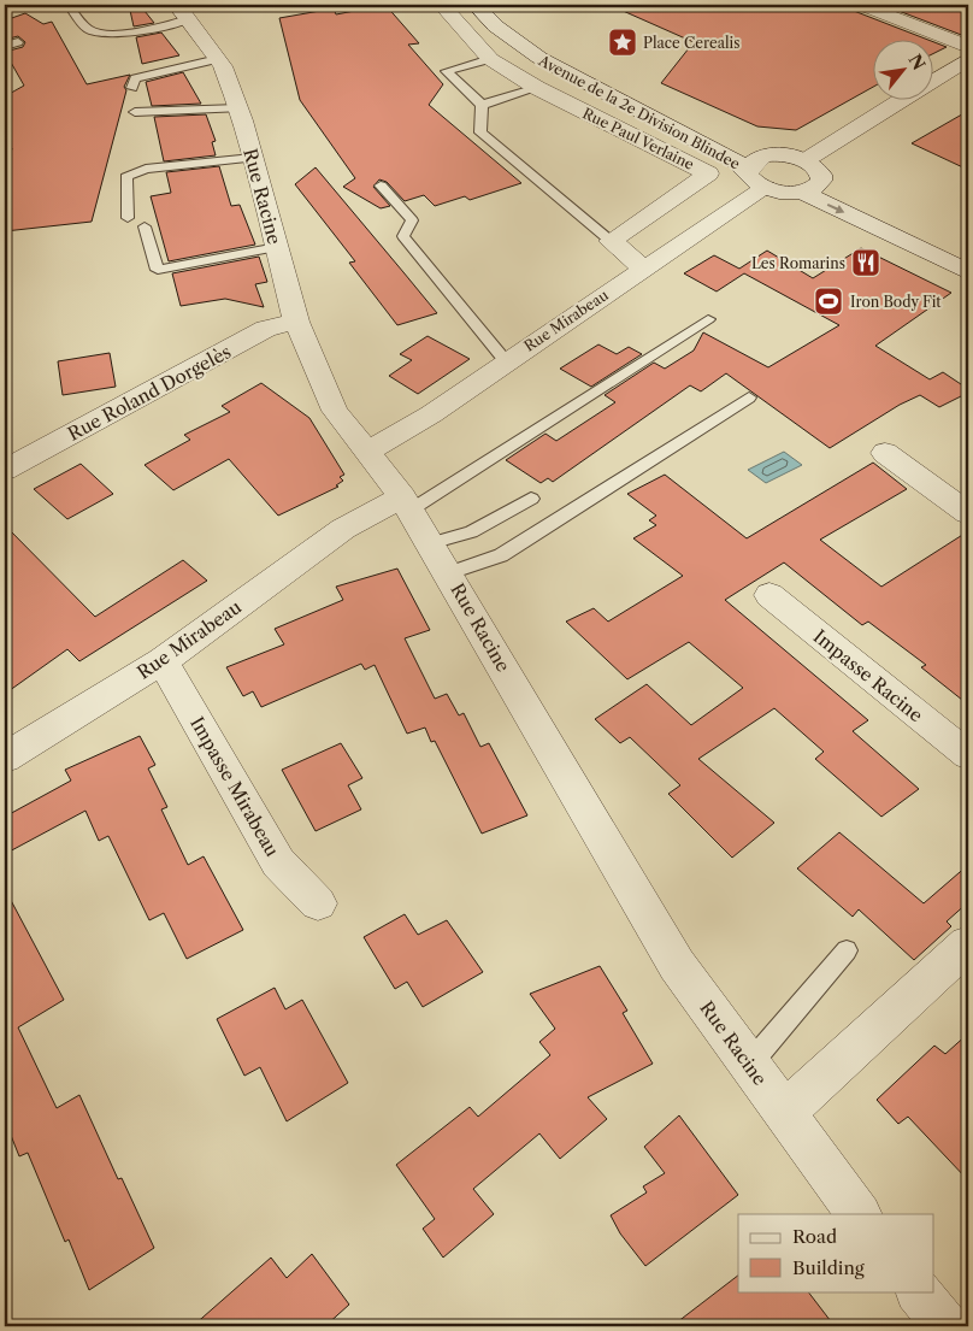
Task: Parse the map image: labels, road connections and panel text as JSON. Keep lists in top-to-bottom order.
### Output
{
  "streets": {
    "street": [
      "Avenue de la 2e Division Blindee",
      "Rue Paul Verlaine",
      "Rue Racine",
      "Rue Mirabeau",
      "Rue Roland Dorgelès",
      "Impasse Racine",
      "Impasse Mirabeau"
    ]
  },
  "crossings": [
    ["Avenue de la 2e Division Blindee", "Rue Mirabeau"],
    ["Rue Racine", "Rue Mirabeau"],
    ["Rue Racine", "Rue Roland Dorgelès"],
    ["Rue Mirabeau", "Impasse Mirabeau"]
  ],
  "places": {
    "place": ["Place Cerealis"],
    "restaurant": ["Les Romarins"],
    "sports": ["Iron Body Fit"]
  },
  "legend": ["Road", "Building"],
  "north": "top right"
}
